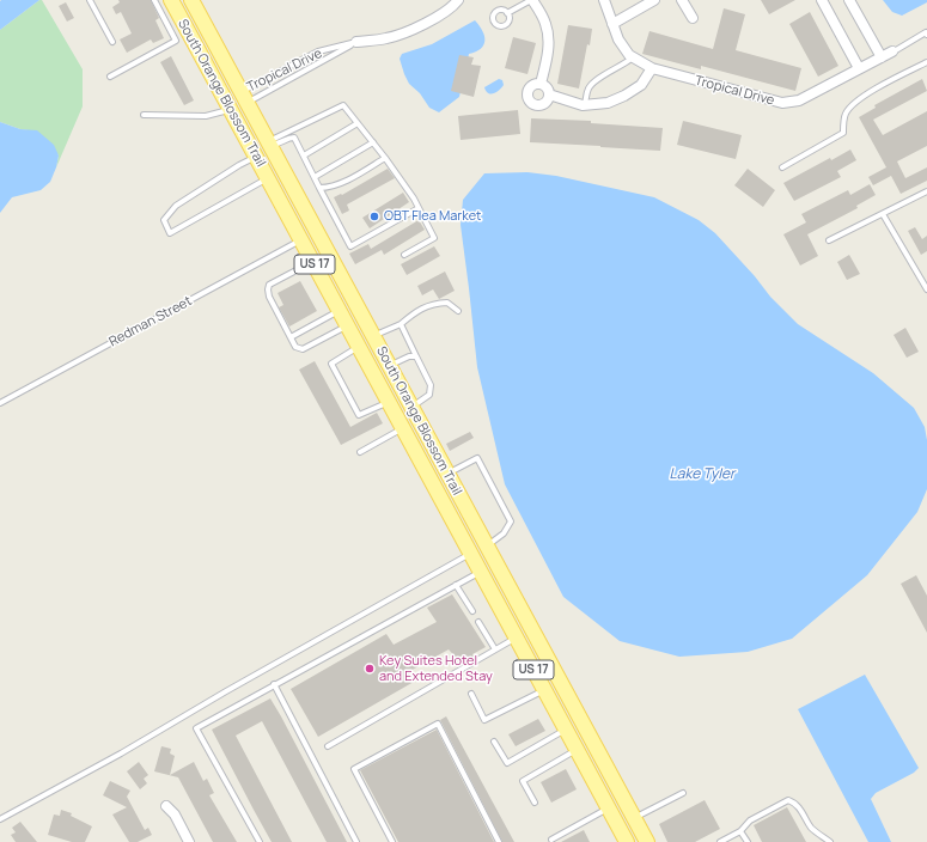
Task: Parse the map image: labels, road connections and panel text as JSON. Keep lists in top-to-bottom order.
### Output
{
  "streets": {
    "main road": ["South Orange Blossom Trail", "US 17"],
    "street": ["Tropical Drive"],
    "lane": ["Redman Street"]
  },
  "crossings": [
    ["Tropical Drive", "South Orange Blossom Trail"],
    ["South Orange Blossom Trail", "Redman Street"]
  ],
  "water": ["Lake Tyler"],
  "places": ["OBT Flea Market", "Key Suites Hotel and Extended Stay"]
}
